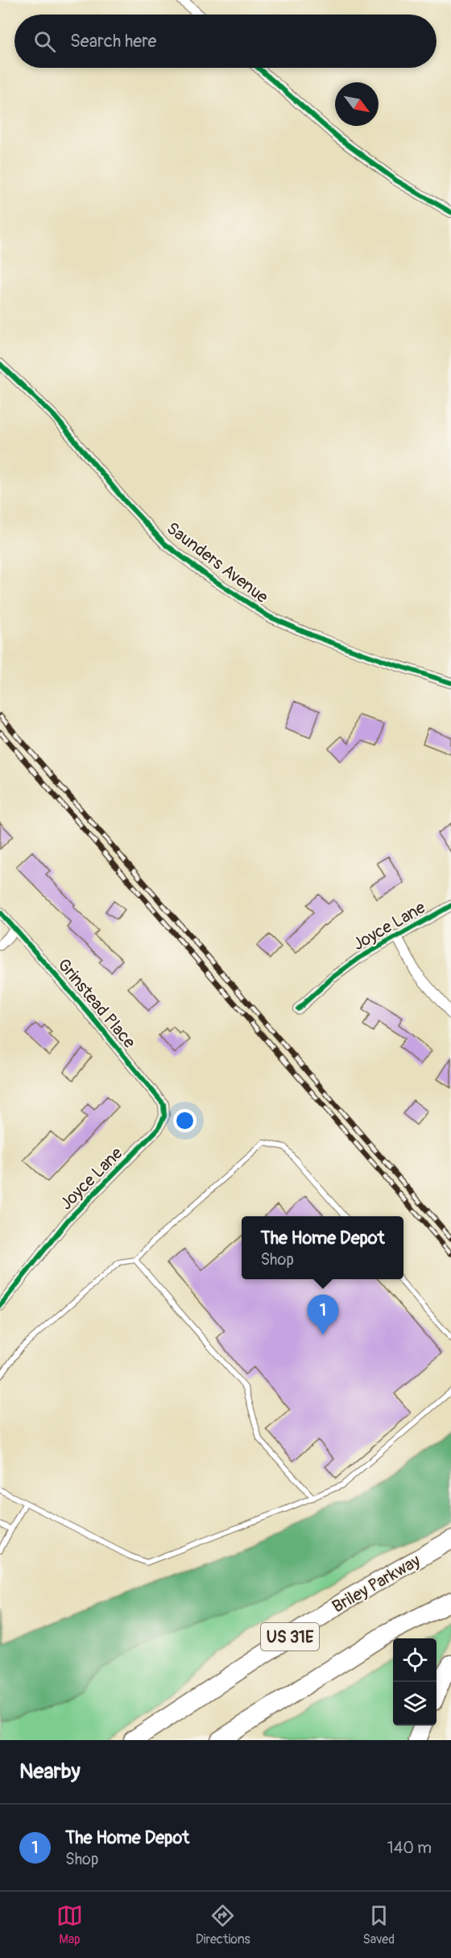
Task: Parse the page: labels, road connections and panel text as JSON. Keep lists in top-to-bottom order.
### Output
{
  "streets": {
    "highway": ["Briley Parkway", "US 31E"],
    "street": ["Saunders Avenue", "Joyce Lane", "Grinstead Place"]
  },
  "crossings": [
    ["Joyce Lane", "Grinstead Place"]
  ],
  "north": "bottom right",
  "page": {
    "search": "Search here",
    "popup": ["The Home Depot", "Shop"],
    "pins": "1",
    "heading": "Nearby",
    "list": [
      {
        "mark": "1",
        "name": "The Home Depot",
        "note": "Shop",
        "value": "140 m"
      }
    ],
    "nav": ["Map", "Directions", "Saved"]
  }
}
